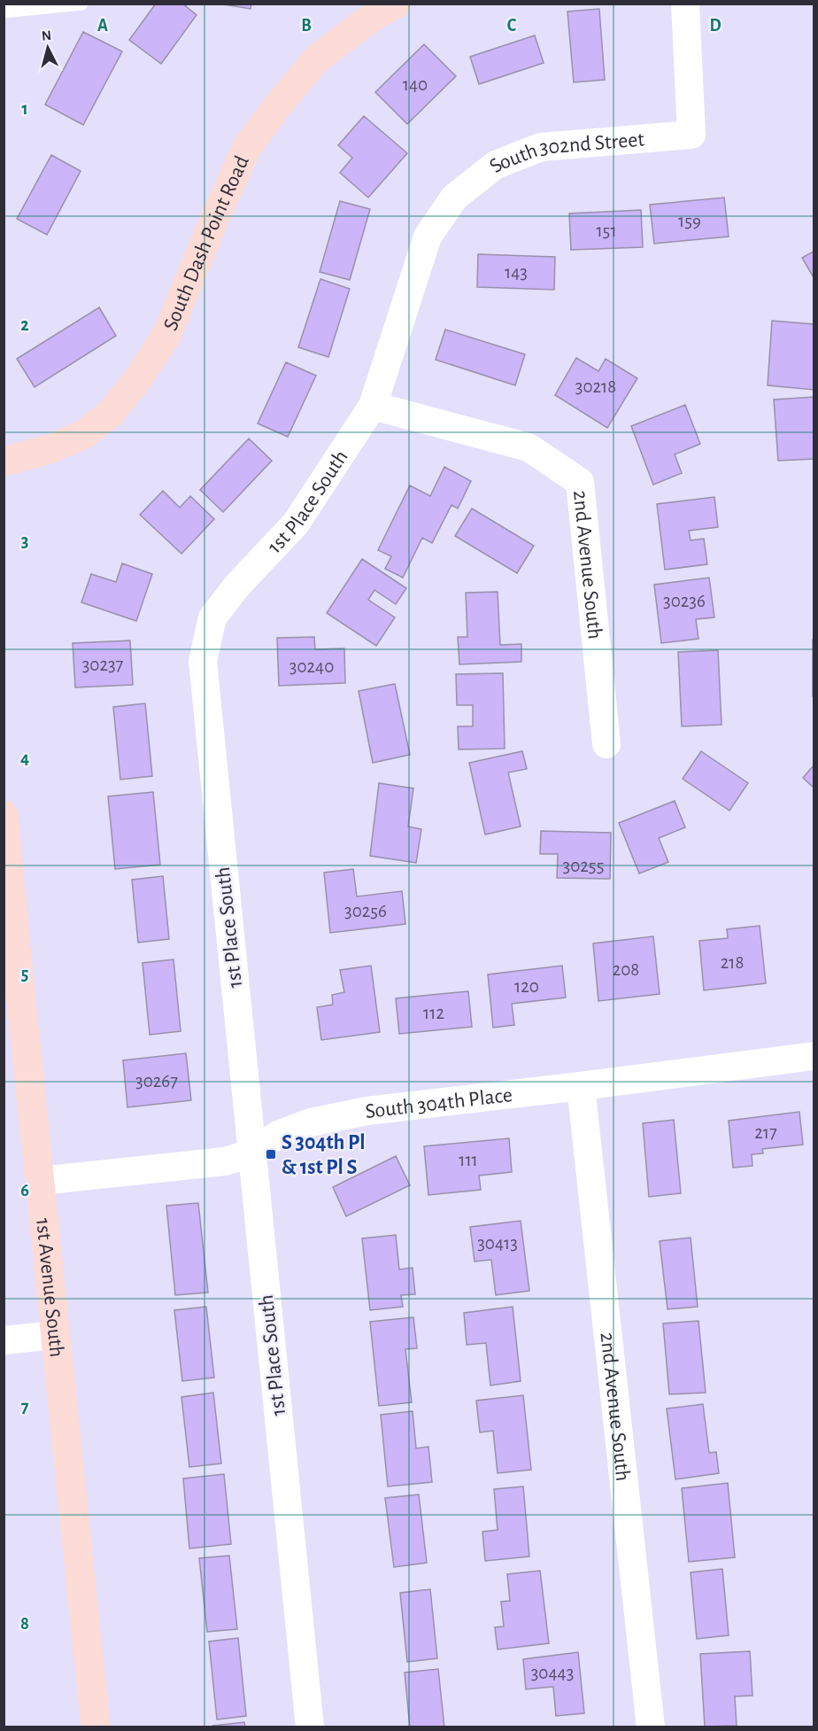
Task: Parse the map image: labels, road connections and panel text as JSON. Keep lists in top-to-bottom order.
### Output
{
  "streets": {
    "main road": ["South Dash Point Road", "1st Avenue South"],
    "street": [
      "South 302nd Street",
      "1st Place South",
      "2nd Avenue South",
      "South 304th Place"
    ]
  },
  "crossings": [
    ["South 302nd Street", "1st Place South"],
    ["1st Place South", "2nd Avenue South"],
    ["1st Place South", "South 304th Place"],
    ["2nd Avenue South", "South 304th Place"],
    ["South 304th Place", "1st Avenue South"]
  ],
  "places": {
    "transit": ["S 304th Pl & 1st Pl S"]
  },
  "house_numbers": [
    "140",
    "159",
    "151",
    "143",
    "30218",
    "30236",
    "30237",
    "30240",
    "30255",
    "30256",
    "218",
    "208",
    "120",
    "112",
    "30267",
    "217",
    "111",
    "30413",
    "30443"
  ],
  "north": "top",
  "grid": {
    "columns": [
      "A",
      "B",
      "C",
      "D"
    ],
    "rows": [
      "1",
      "2",
      "3",
      "4",
      "5",
      "6",
      "7",
      "8"
    ]
  }
}
